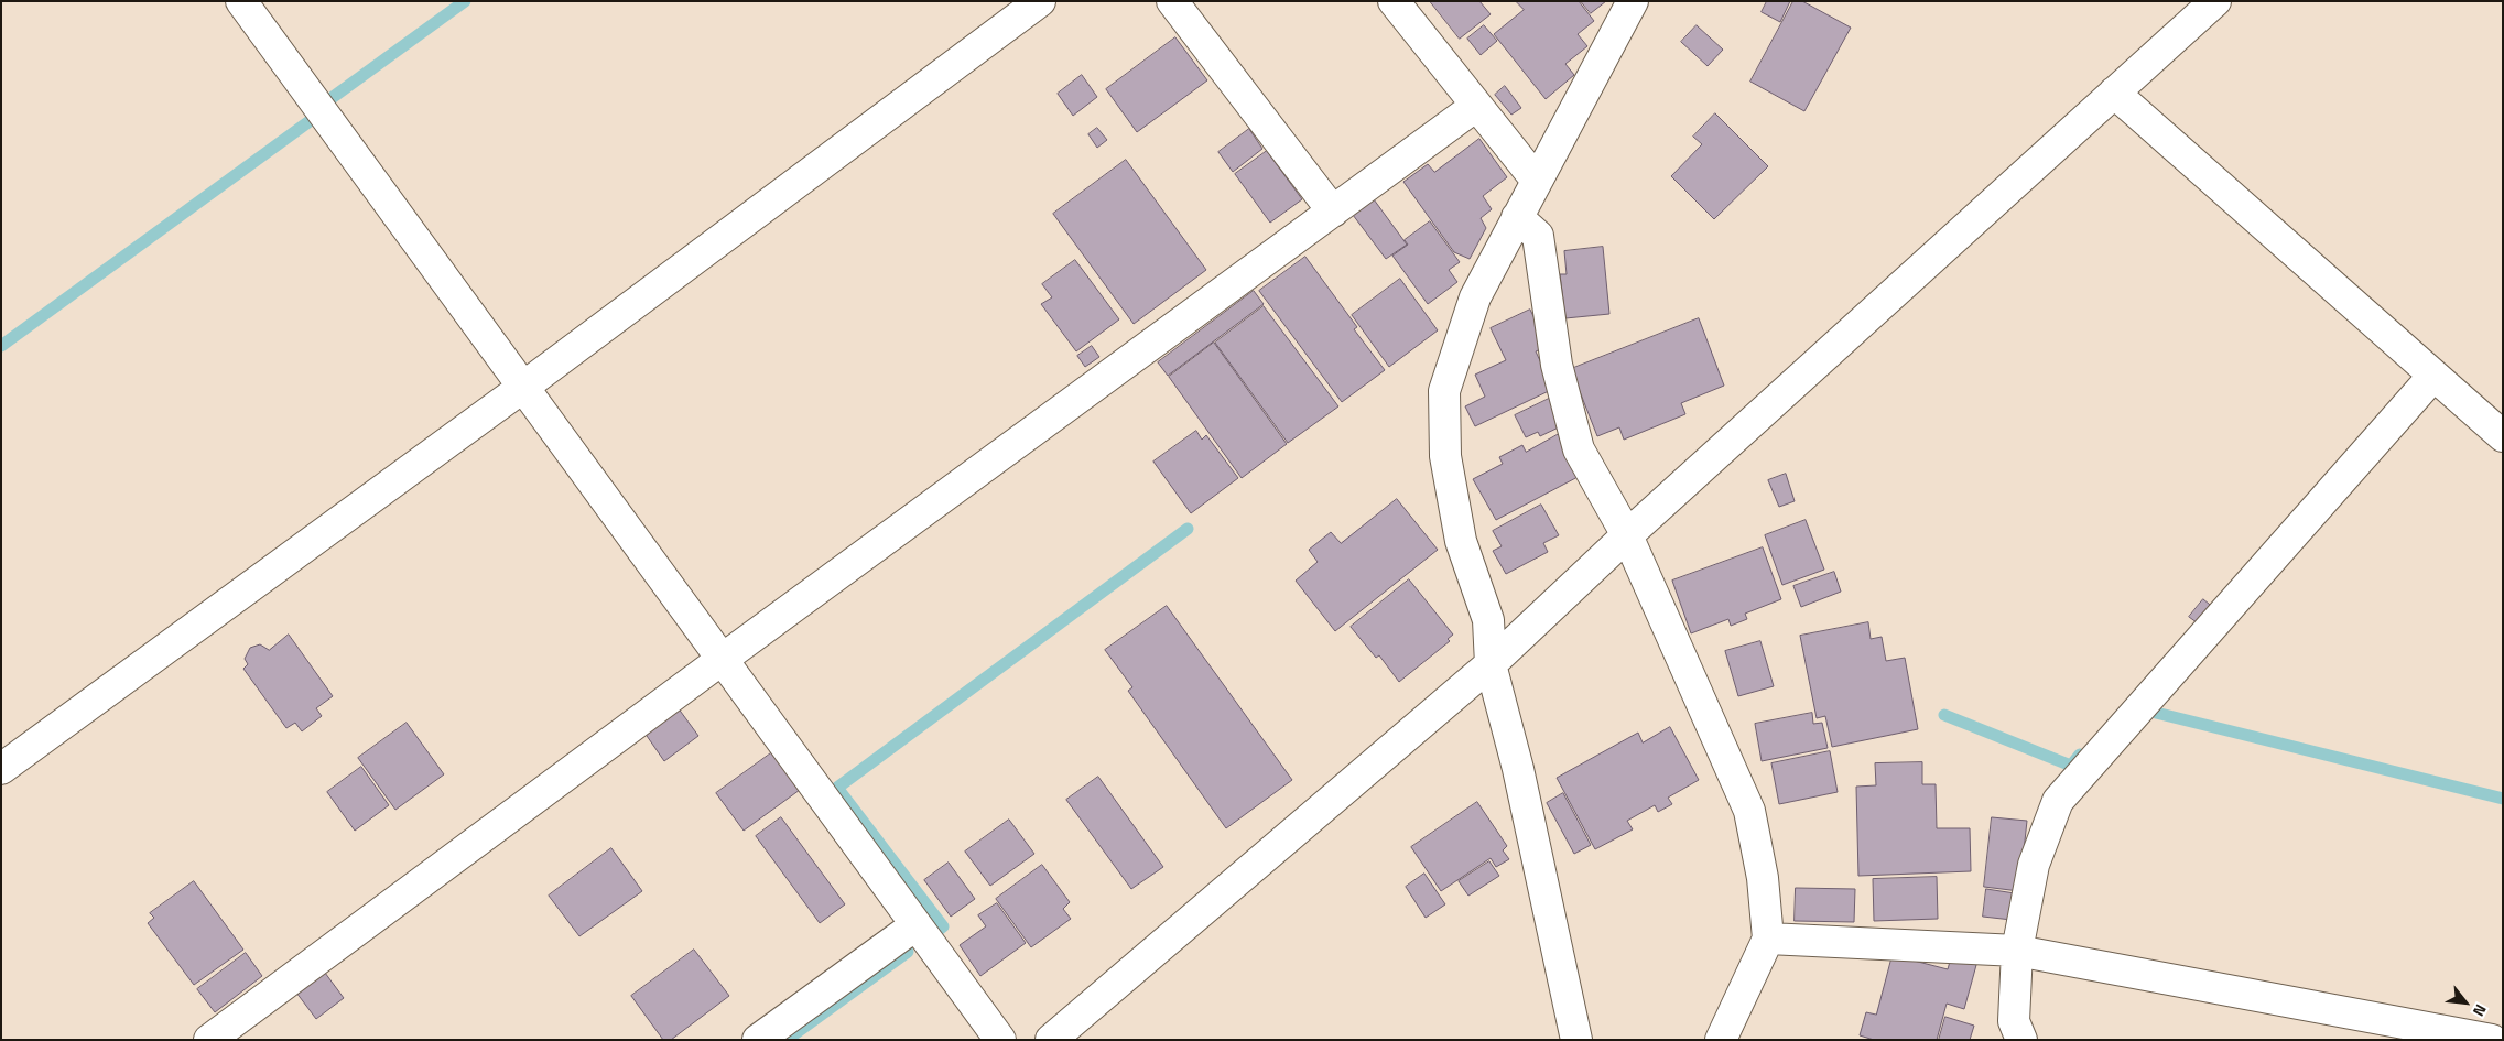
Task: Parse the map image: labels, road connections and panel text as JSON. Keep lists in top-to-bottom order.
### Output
{
  "north": "bottom right"
}
